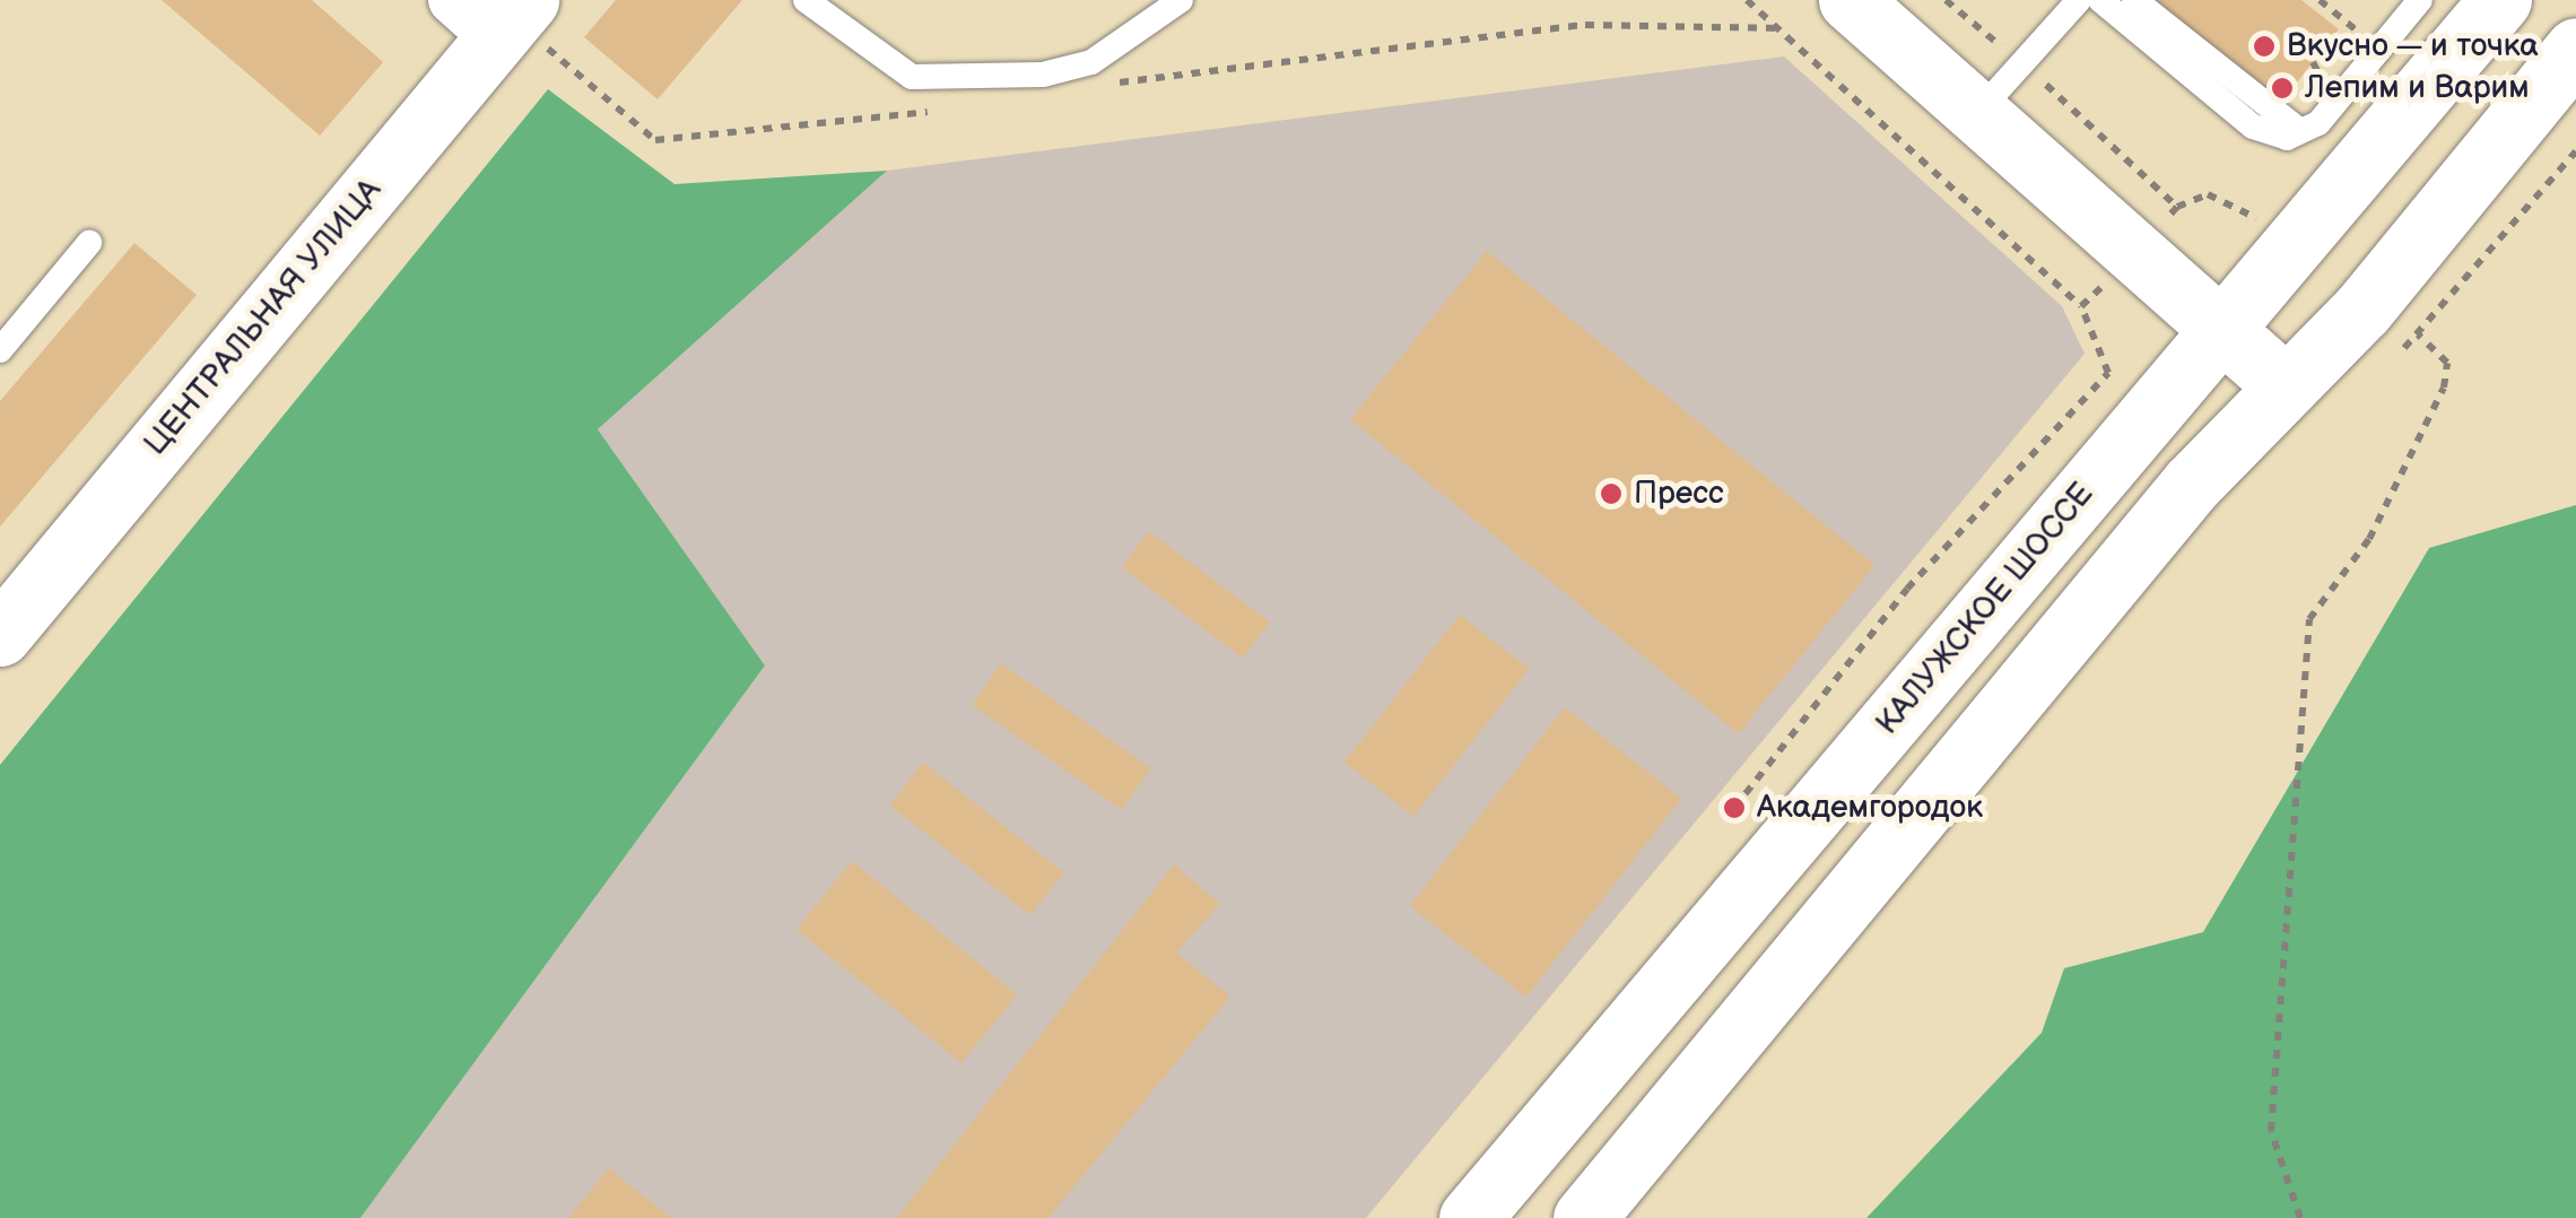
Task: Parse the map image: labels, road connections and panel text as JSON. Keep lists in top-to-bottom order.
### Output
{
  "streets": {
    "main road": ["ЦЕНТРАЛЬНАЯ УЛИЦА", "КАЛУЖСКОЕ ШОССЕ"]
  },
  "places": [
    "Вкусно — и точка",
    "Лепим и Варим",
    "Пресс",
    "Академгородок"
  ]
}
